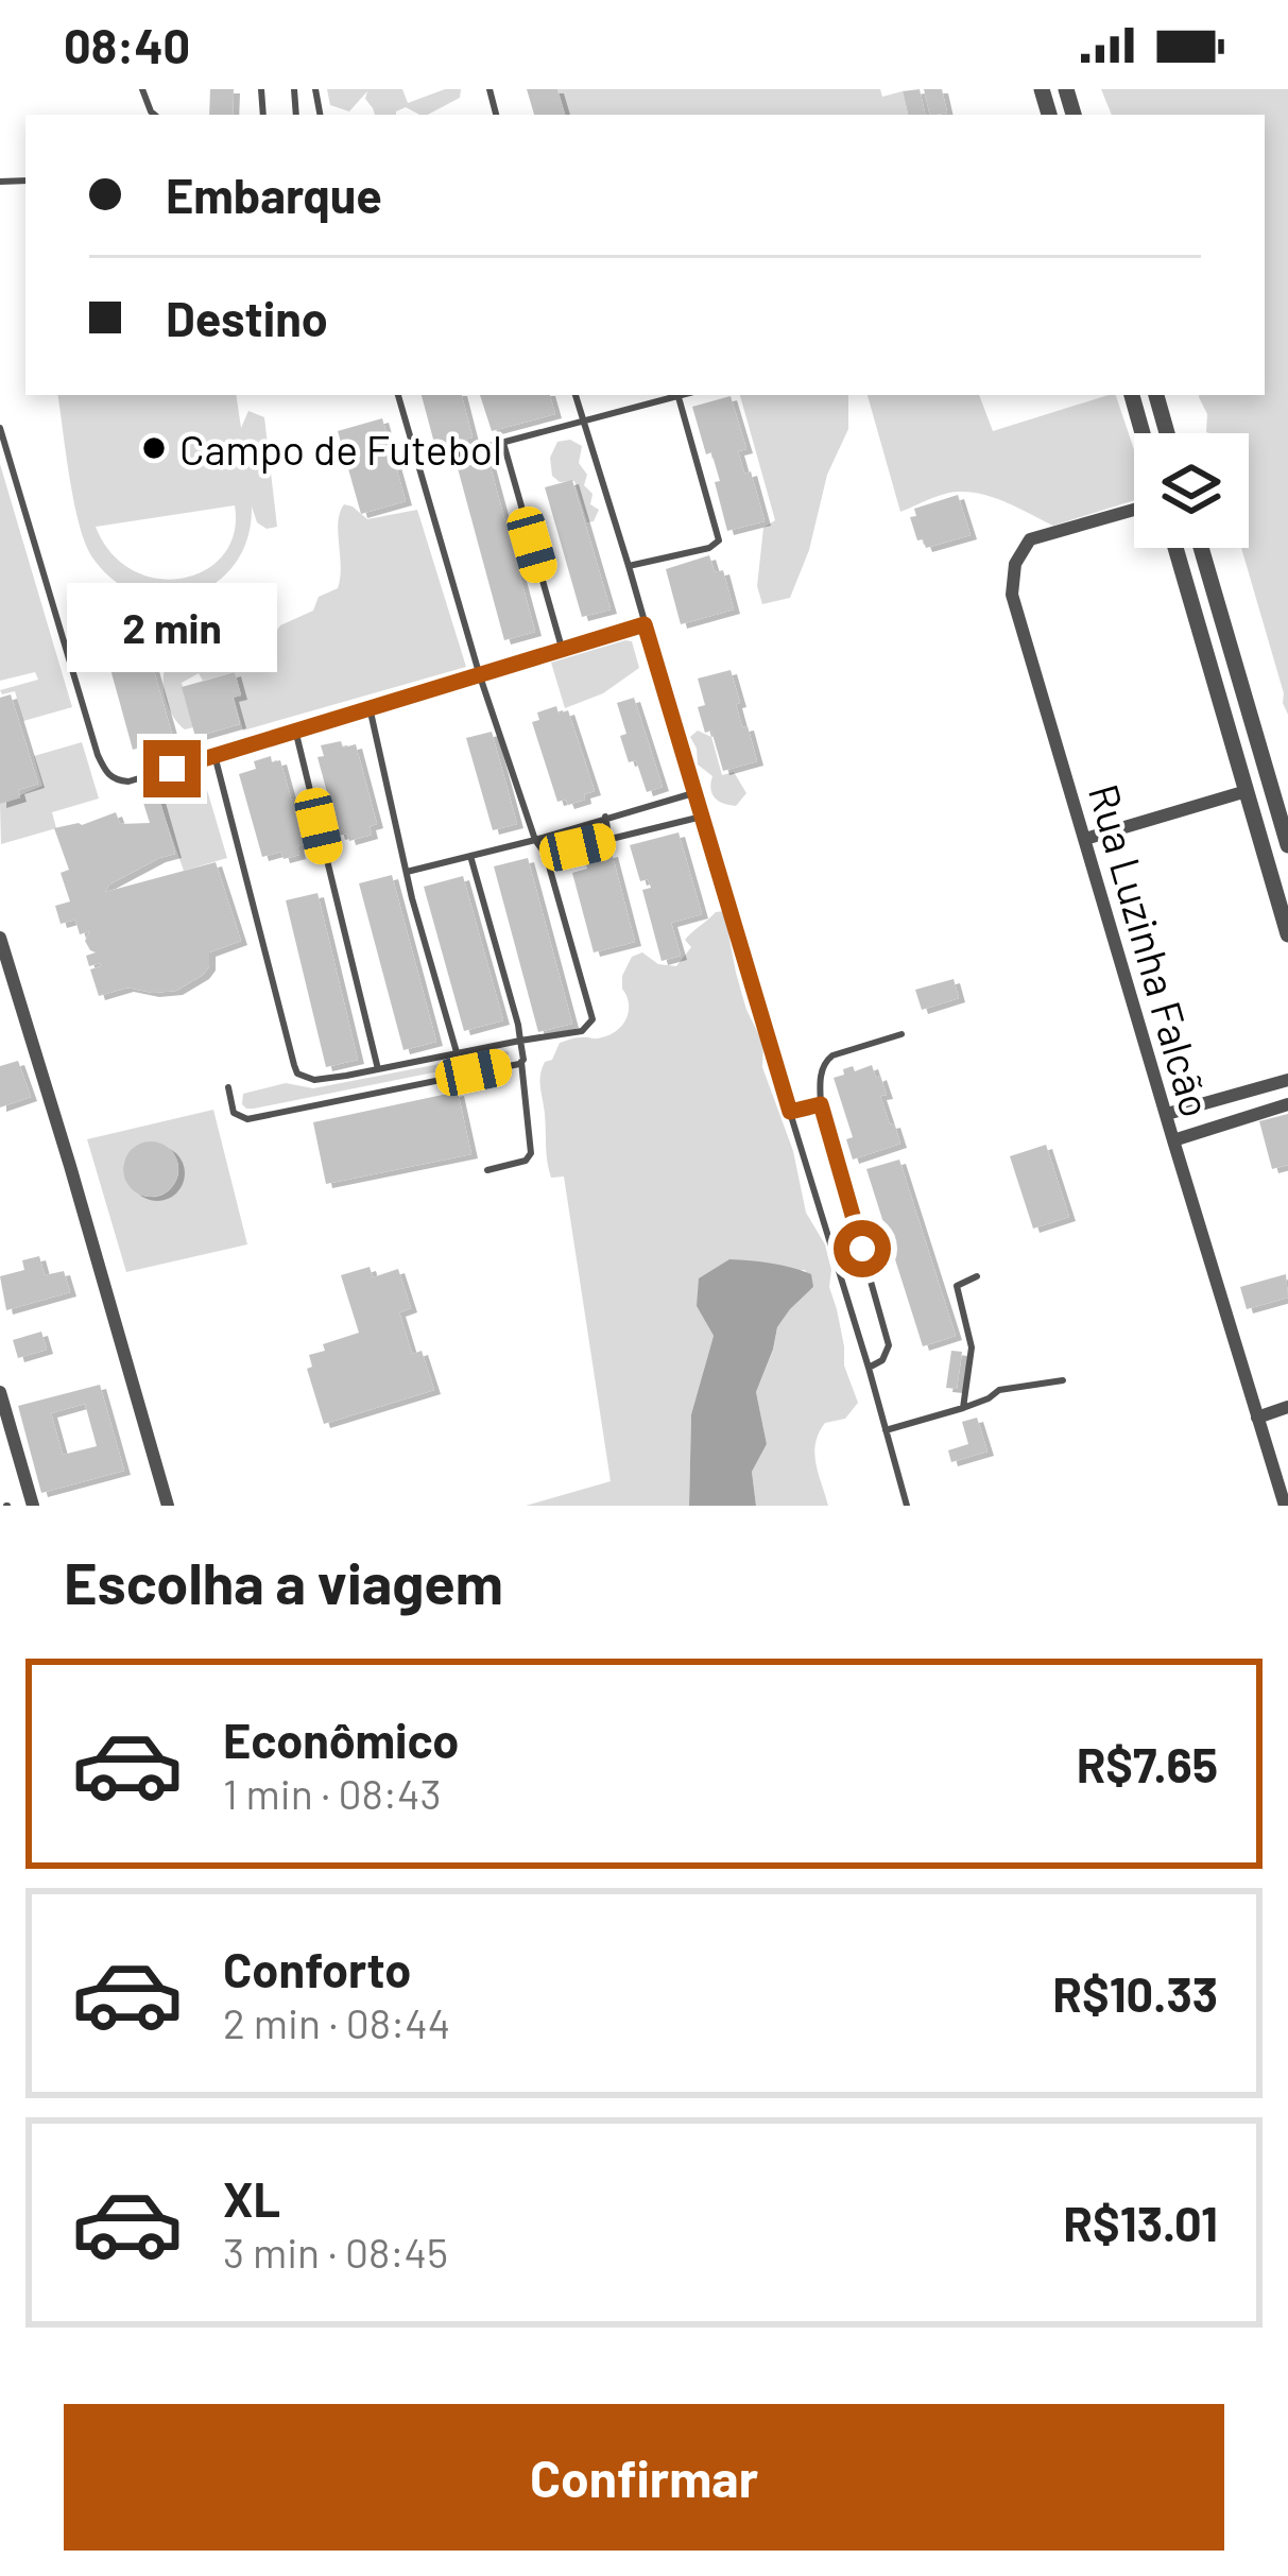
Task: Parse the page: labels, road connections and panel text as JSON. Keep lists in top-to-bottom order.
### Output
{
  "streets": {
    "street": ["Rua Luzinha Falcão"]
  },
  "places": ["Campo de Futebol"],
  "page": {
    "status": "08:40",
    "banner": ["Embarque", "Destino"],
    "bubble": "2 min",
    "heading": "Escolha a viagem",
    "list": [
      {
        "name": "Econômico",
        "note": "1 min · 08:43",
        "value": "R$7.65"
      },
      {
        "name": "Conforto",
        "note": "2 min · 08:44",
        "value": "R$10.33"
      },
      {
        "name": "XL",
        "note": "3 min · 08:45",
        "value": "R$13.01"
      }
    ],
    "buttons": "Confirmar"
  }
}
